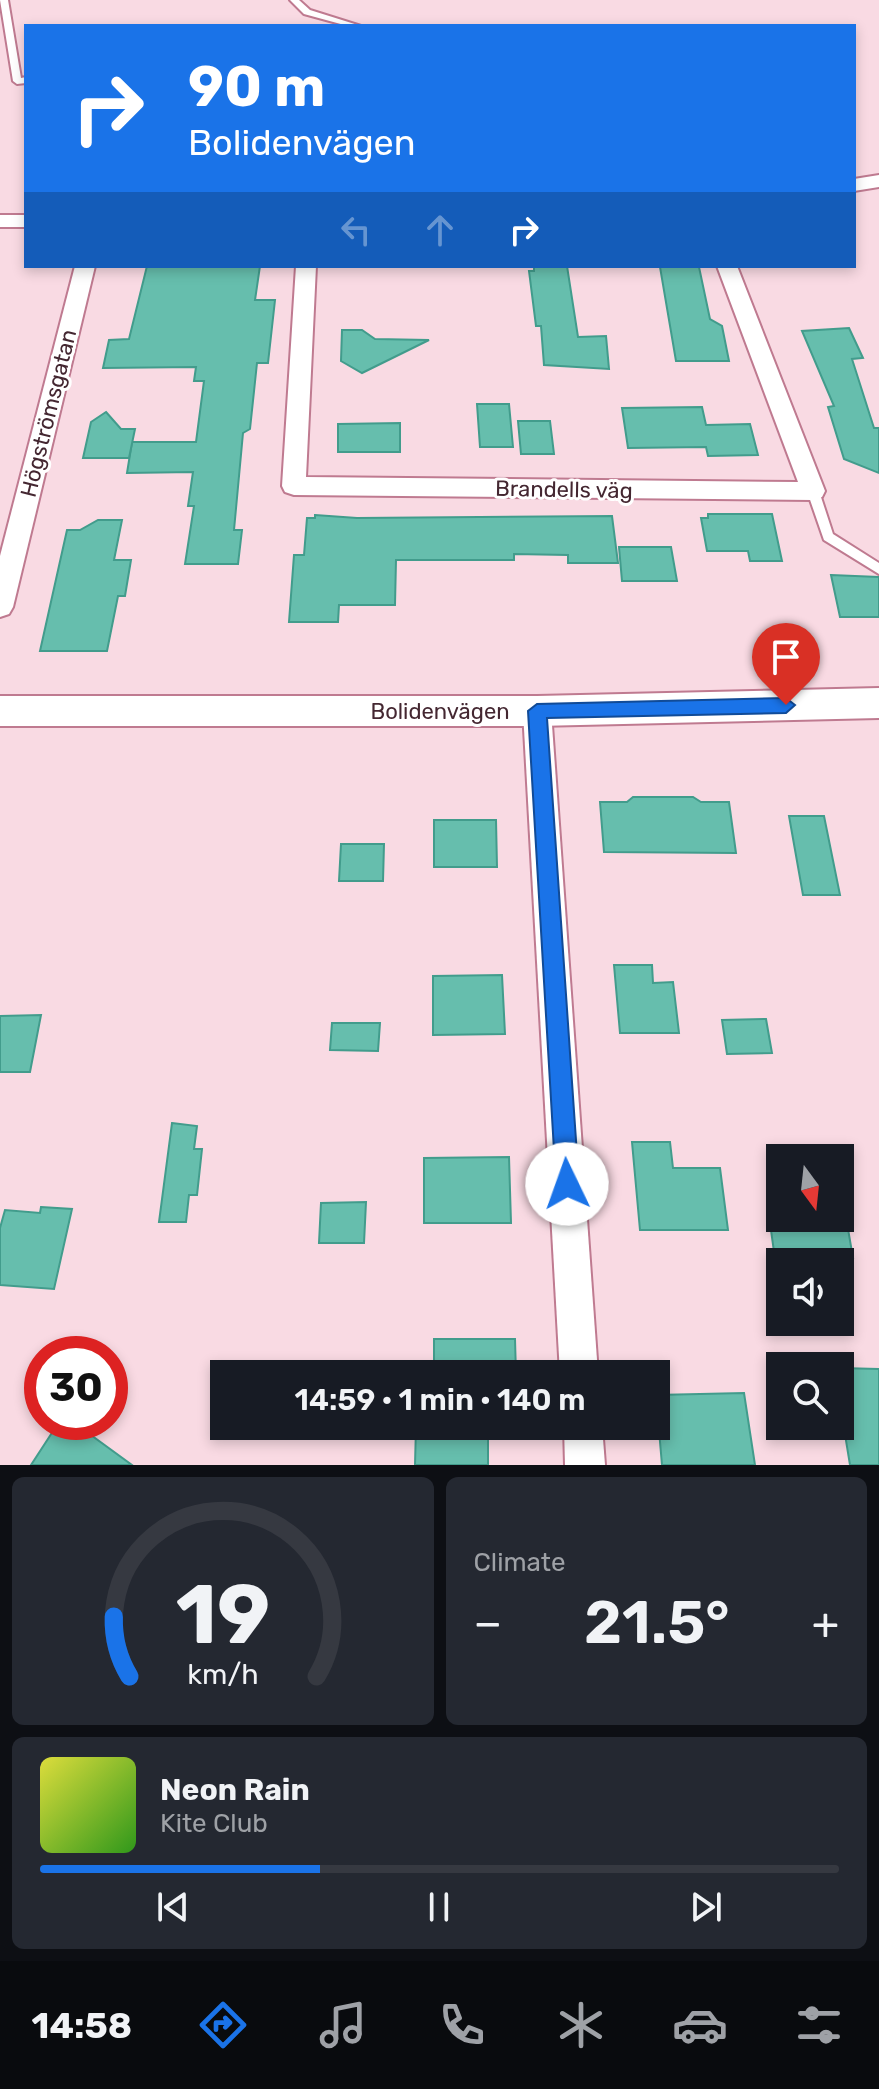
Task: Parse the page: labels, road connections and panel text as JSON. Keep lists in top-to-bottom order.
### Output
{
  "streets": {
    "main road": ["Bolidenvägen"],
    "street": ["Högströmsgatan", "Brandells väg"]
  },
  "north": "bottom",
  "page": {
    "turn": ["90 m", "Bolidenvägen"],
    "limit": "30",
    "trip": "14:59 · 1 min · 140 m",
    "tile": "Climate",
    "heat": ["−", "21.5°", "+"],
    "song": ["Neon Rain", "Kite Club"],
    "tabs": "14:58",
    "gauge": ["19", "km/h"]
  }
}
